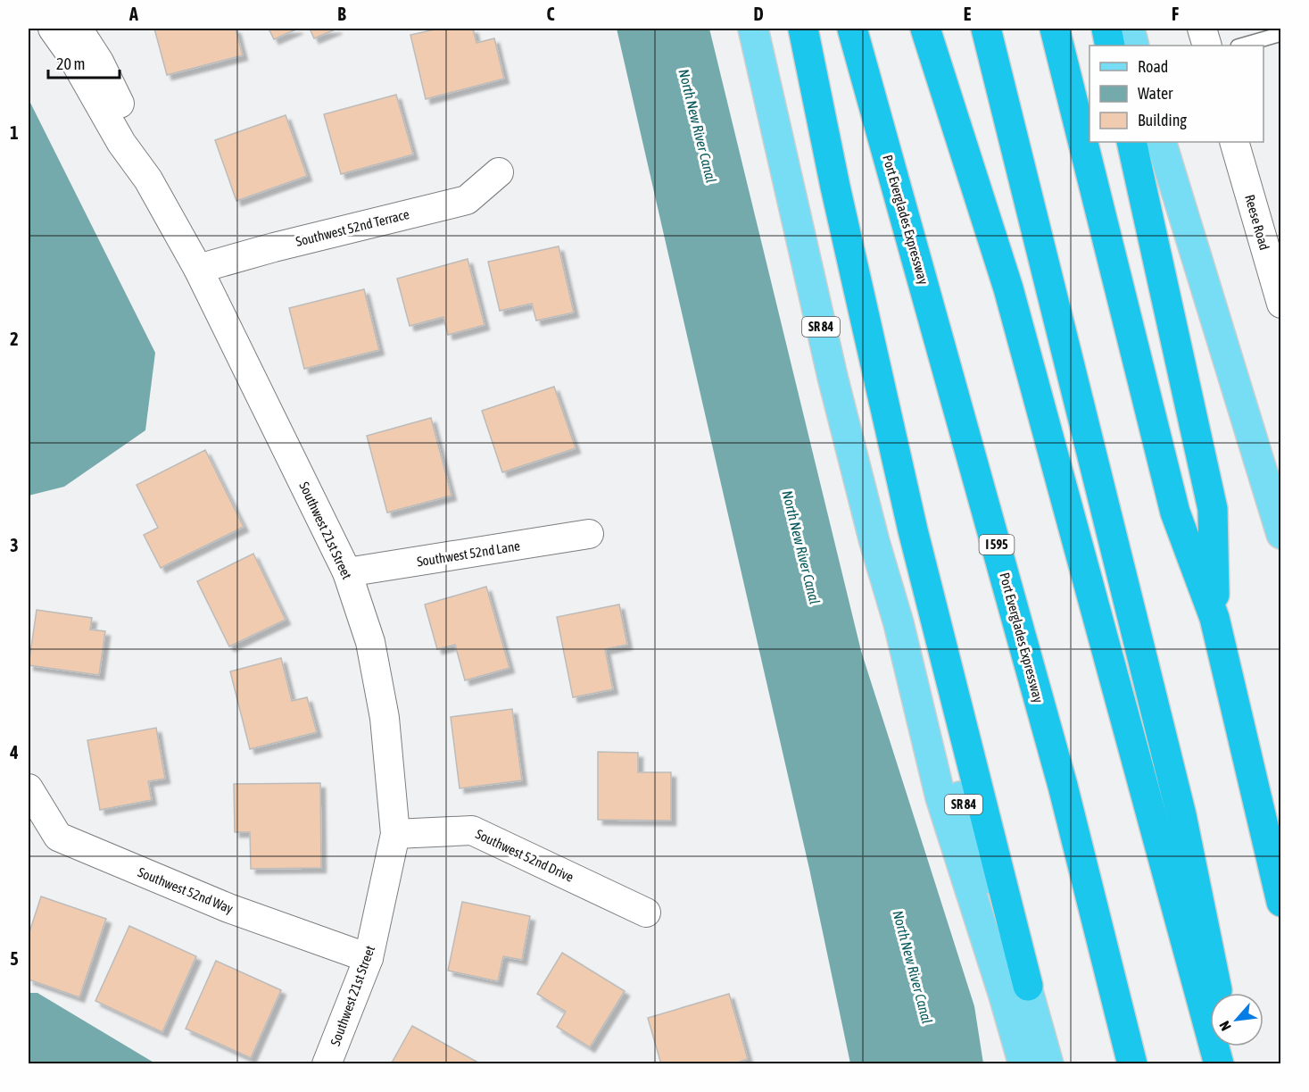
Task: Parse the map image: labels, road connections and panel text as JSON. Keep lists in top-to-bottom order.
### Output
{
  "streets": {
    "highway": ["Port Everglades Expressway", "I 595"],
    "main road": ["SR 84"],
    "street": [
      "Reese Road",
      "Southwest 52nd Terrace",
      "Southwest 21st Street",
      "Southwest 52nd Lane",
      "Southwest 52nd Drive",
      "Southwest 52nd Way"
    ]
  },
  "crossings": [
    ["Southwest 52nd Terrace", "Southwest 21st Street"],
    ["Southwest 21st Street", "Southwest 52nd Lane"],
    ["Southwest 21st Street", "Southwest 52nd Drive"],
    ["Southwest 21st Street", "Southwest 52nd Way"]
  ],
  "water": ["North New River Canal"],
  "legend": ["Road", "Water", "Building"],
  "scale_bar": "20 m",
  "north": "bottom left",
  "grid": {
    "columns": [
      "A",
      "B",
      "C",
      "D",
      "E",
      "F"
    ],
    "rows": [
      "1",
      "2",
      "3",
      "4",
      "5"
    ]
  }
}
